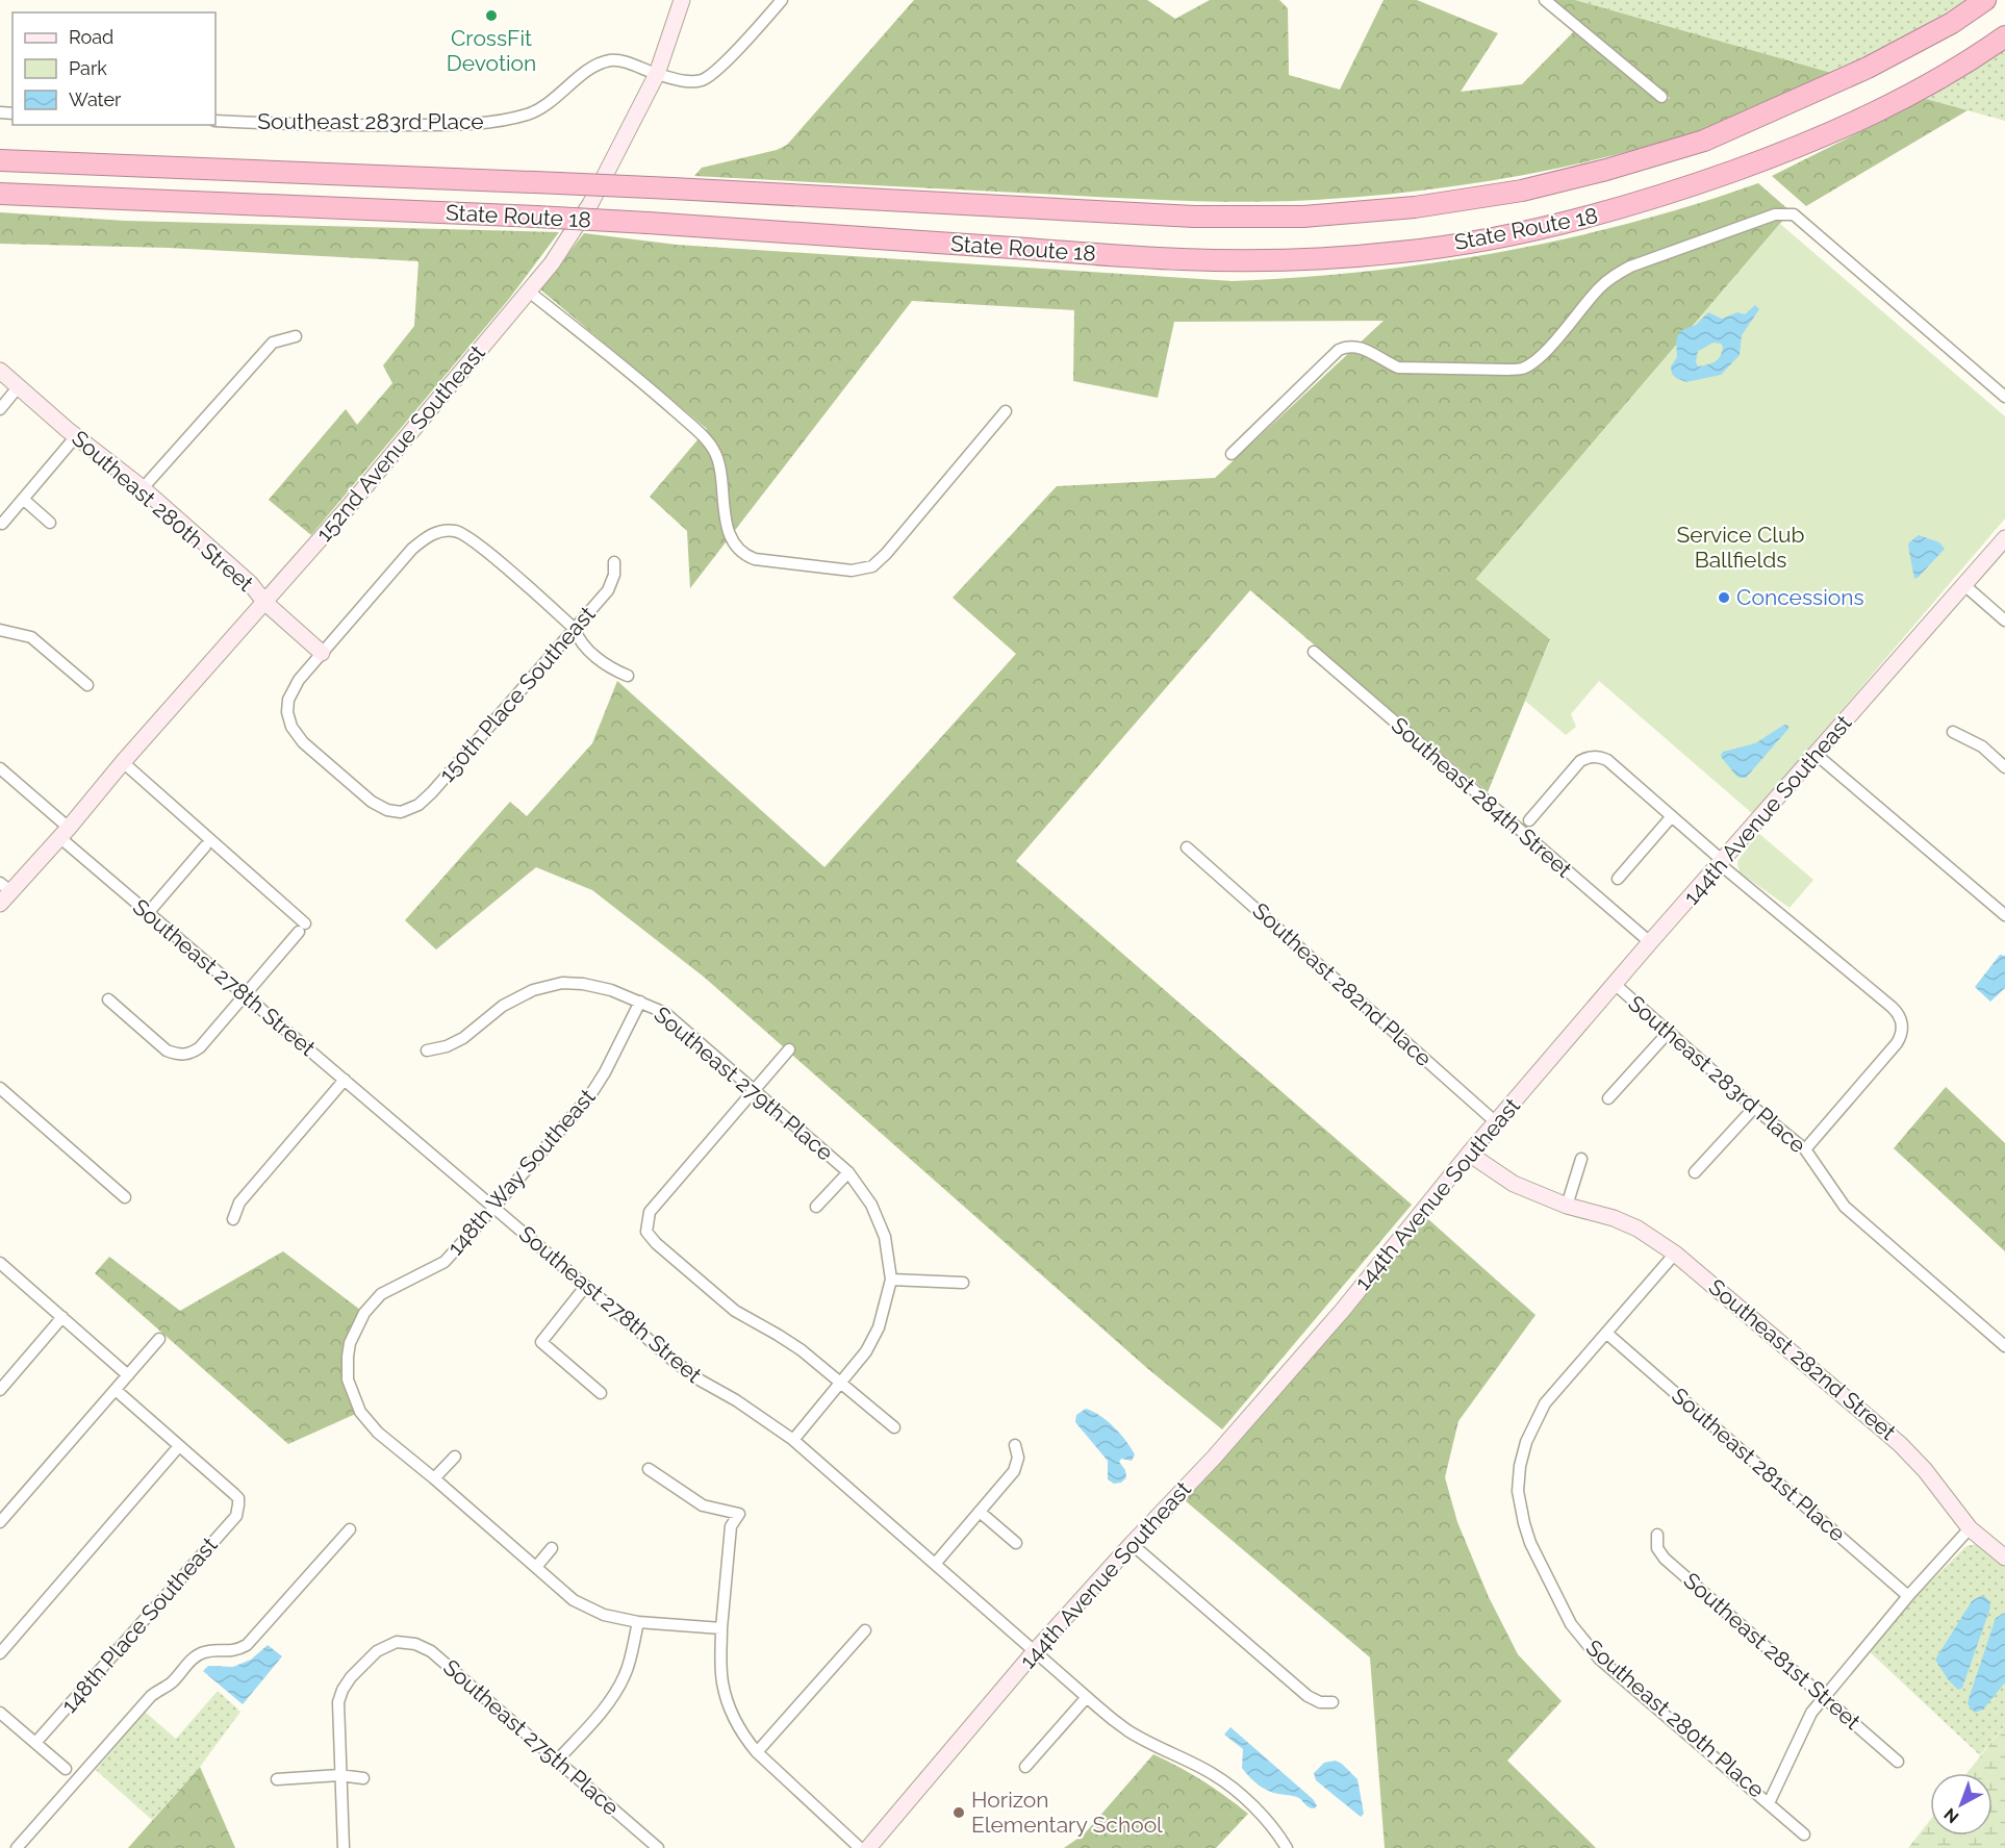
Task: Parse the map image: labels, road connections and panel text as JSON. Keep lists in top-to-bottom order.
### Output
{
  "streets": {
    "highway": ["State Route 18"],
    "street": [
      "Southeast 283rd Place",
      "152nd Avenue Southeast",
      "Southeast 280th Street",
      "150th Place Southeast",
      "Southeast 284th Street",
      "144th Avenue Southeast",
      "Southeast 278th Street",
      "Southeast 282nd Place",
      "Southeast 279th Place",
      "148th Way Southeast",
      "Southeast 282nd Street",
      "Southeast 281st Place",
      "148th Place Southeast",
      "Southeast 281st Street",
      "Southeast 280th Place",
      "Southeast 275th Place"
    ]
  },
  "crossings": [
    ["Southeast 283rd Place", "152nd Avenue Southeast"],
    ["Southeast 283rd Place", "144th Avenue Southeast"],
    ["152nd Avenue Southeast", "Southeast 280th Street"],
    ["152nd Avenue Southeast", "Southeast 278th Street"],
    ["Southeast 280th Street", "150th Place Southeast"],
    ["Southeast 284th Street", "144th Avenue Southeast"],
    ["144th Avenue Southeast", "Southeast 278th Street"],
    ["144th Avenue Southeast", "Southeast 282nd Place"],
    ["144th Avenue Southeast", "Southeast 282nd Street"],
    ["Southeast 278th Street", "148th Way Southeast"],
    ["Southeast 279th Place", "148th Way Southeast"],
    ["Southeast 282nd Street", "Southeast 280th Place"],
    ["Southeast 281st Place", "Southeast 280th Place"]
  ],
  "parks": ["Service Club Ballfields"],
  "places": ["CrossFit Devotion", "Concessions", "Horizon Elementary School"],
  "legend": ["Road", "Park", "Water"],
  "north": "bottom left"
}
